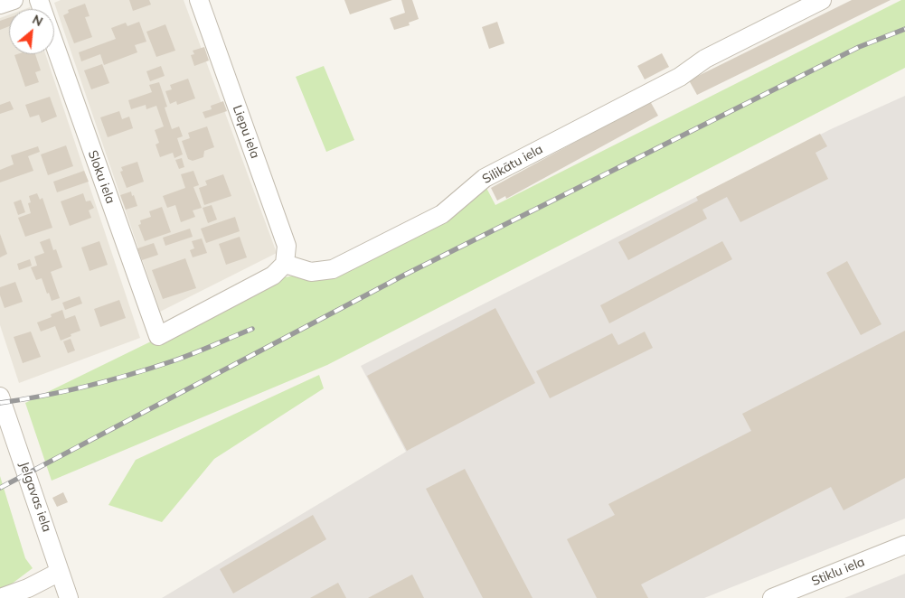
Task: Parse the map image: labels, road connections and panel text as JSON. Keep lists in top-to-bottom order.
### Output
{
  "streets": {
    "street": [
      "Liepu iela",
      "Silikātu iela",
      "Sloku iela",
      "Jelgavas iela",
      "Stiklu iela"
    ]
  },
  "crossings": [
    ["Liepu iela", "Silikātu iela"],
    ["Liepu iela", "Sloku iela"],
    ["Silikātu iela", "Sloku iela"]
  ],
  "north": "top right"
}
